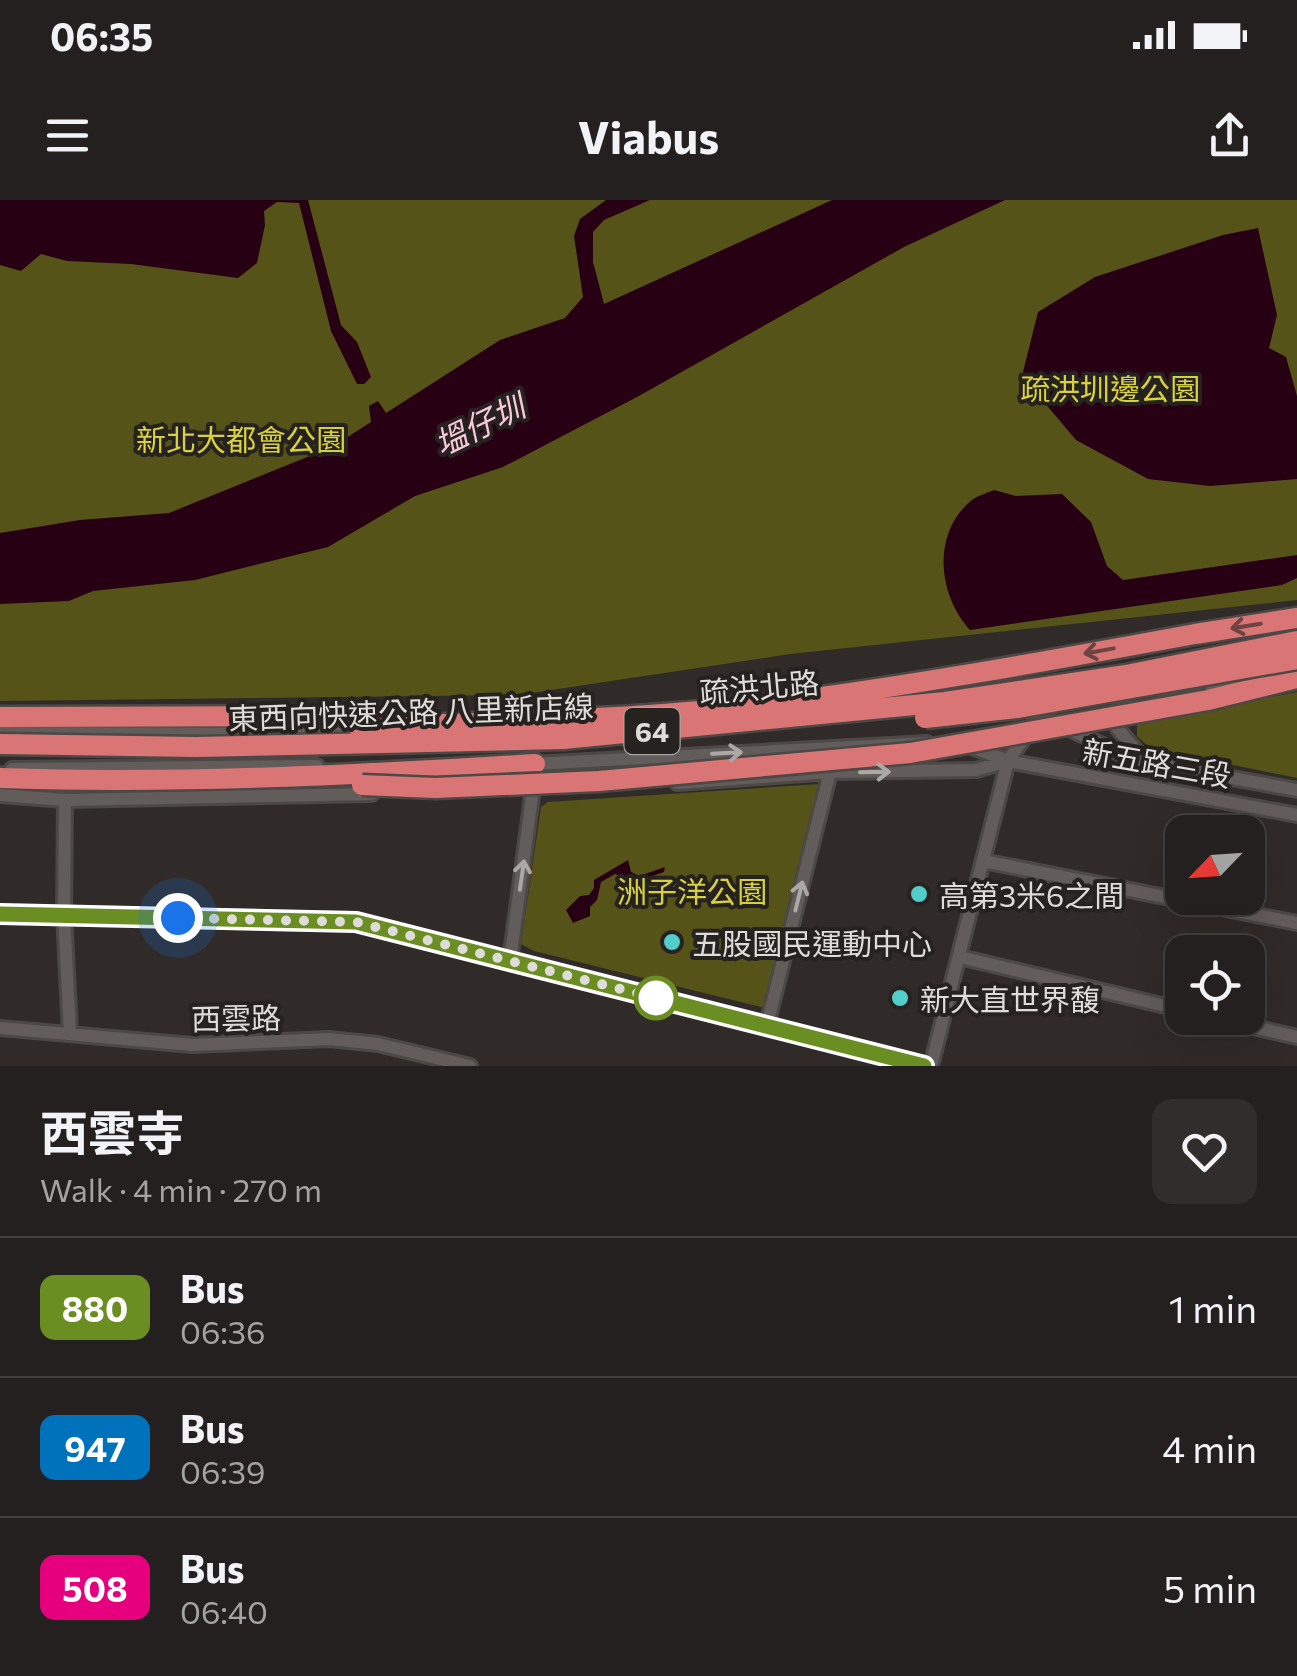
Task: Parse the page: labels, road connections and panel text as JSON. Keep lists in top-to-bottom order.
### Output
{
  "streets": {
    "highway": ["東西向快速公路 八里新店線", "64"],
    "street": ["疏洪北路", "新五路三段", "西雲路"]
  },
  "crossings": [
    ["疏洪北路", "新五路三段"]
  ],
  "water": ["塭仔圳"],
  "parks": ["疏洪圳邊公園", "新北大都會公園", "洲子洋公園"],
  "places": ["高第3米6之間", "五股國民運動中心", "新大直世界馥"],
  "lines": ["bus line 880"],
  "north": "bottom left",
  "page": {
    "status": "06:35",
    "header": "Viabus",
    "heading": ["西雲寺", "Walk · 4 min · 270 m"],
    "list": [
      {
        "mark": "880",
        "name": "Bus",
        "note": "06:36",
        "value": "1 min"
      },
      {
        "mark": "947",
        "name": "Bus",
        "note": "06:39",
        "value": "4 min"
      },
      {
        "mark": "508",
        "name": "Bus",
        "note": "06:40",
        "value": "5 min"
      }
    ]
  }
}
